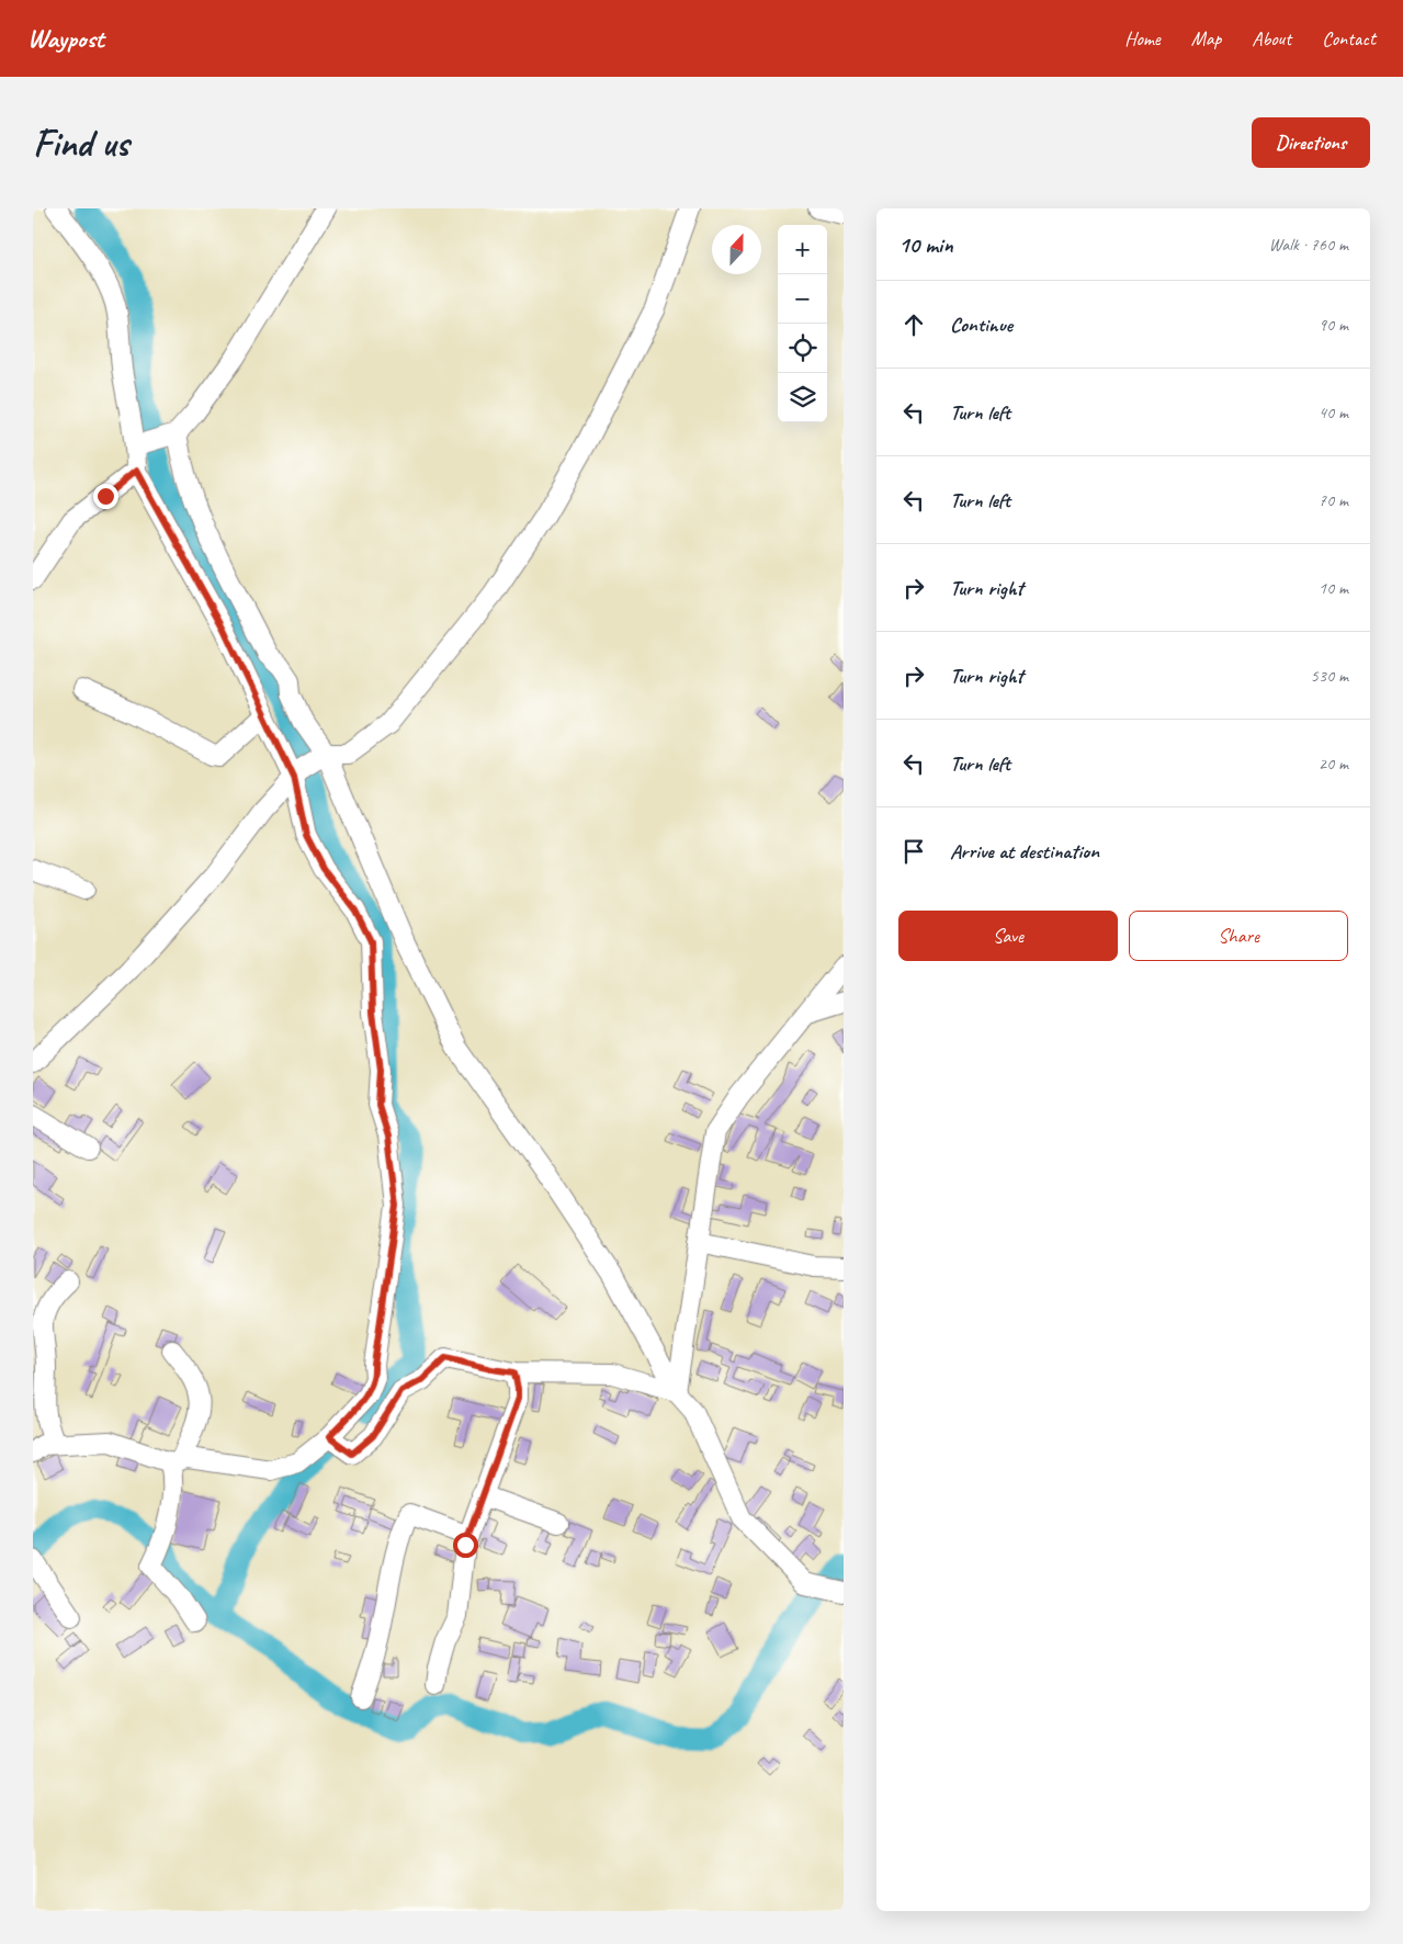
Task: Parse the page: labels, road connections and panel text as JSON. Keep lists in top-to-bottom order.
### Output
{
  "north": "top",
  "page": {
    "header": "Waypost",
    "nav": [
      "Home",
      "Map",
      "About",
      "Contact"
    ],
    "buttons": [
      "Directions",
      ["Save", "Share"]
    ],
    "title": "Find us",
    "heading": ["10 min", "Walk · 760 m"],
    "map_buttons": ["+", "−"],
    "list": [
      ["Continue", "90 m"],
      ["Turn left", "40 m"],
      ["Turn left", "70 m"],
      ["Turn right", "10 m"],
      ["Turn right", "530 m"],
      ["Turn left", "20 m"],
      "Arrive at destination"
    ]
  }
}
